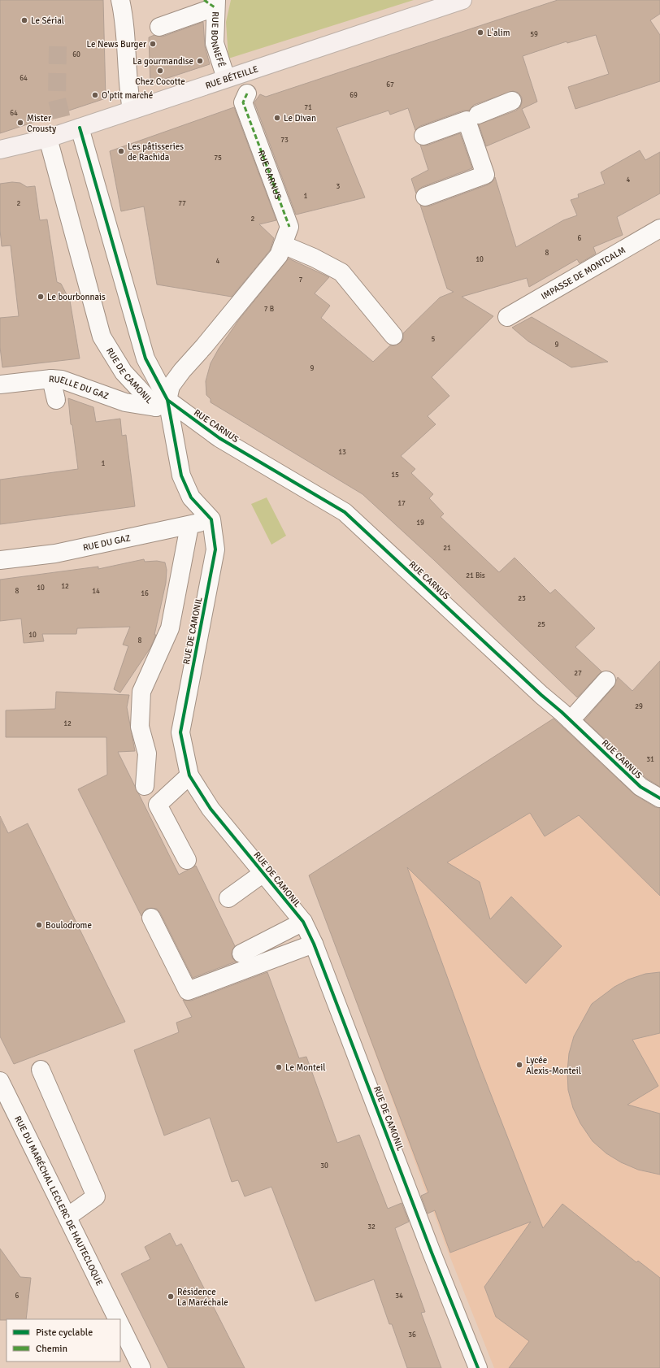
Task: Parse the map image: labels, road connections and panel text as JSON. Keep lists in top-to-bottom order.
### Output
{
  "streets": {
    "main road": ["RUE BÉTEILLE"],
    "street": [
      "RUE BONNEFÉ",
      "RUE CARNUS",
      "IMPASSE DE MONTCALM",
      "RUE DE CAMONIL",
      "RUELLE DU GAZ",
      "RUE DU GAZ",
      "RUE DU MARÉCHAL LECLERC DE HAUTECLOQUE"
    ]
  },
  "crossings": [
    ["RUE BONNEFÉ", "RUE BÉTEILLE"],
    ["RUE BÉTEILLE", "RUE DE CAMONIL"],
    ["RUE CARNUS", "RUE DE CAMONIL"],
    ["RUE CARNUS", "RUELLE DU GAZ"],
    ["RUE DE CAMONIL", "RUELLE DU GAZ"],
    ["RUE DE CAMONIL", "RUE DU GAZ"]
  ],
  "places": [
    "Le Sérial",
    "L'alim",
    "Le News Burger",
    "La gourmandise",
    "Chez Cocotte",
    "O'ptit marché",
    "Le Divan",
    "Mister Crousty",
    "Les pâtisseries de Rachida",
    "Le bourbonnais",
    "Boulodrome",
    "Lycée Alexis-Monteil",
    "Le Monteil",
    "Résidence La Maréchale"
  ],
  "house_numbers": [
    "59",
    "60",
    "64",
    "67",
    "69",
    "71",
    "64",
    "73",
    "75",
    "4",
    "3",
    "1",
    "2",
    "77",
    "2",
    "6",
    "8",
    "10",
    "4",
    "7",
    "7 B",
    "5",
    "9",
    "9",
    "13",
    "1",
    "15",
    "17",
    "19",
    "21",
    "21 Bis",
    "12",
    "10",
    "8",
    "14",
    "16",
    "23",
    "25",
    "10",
    "8",
    "27",
    "29",
    "12",
    "31",
    "30",
    "32",
    "6",
    "34",
    "36"
  ],
  "legend": ["Piste cyclable", "Chemin"]
}
